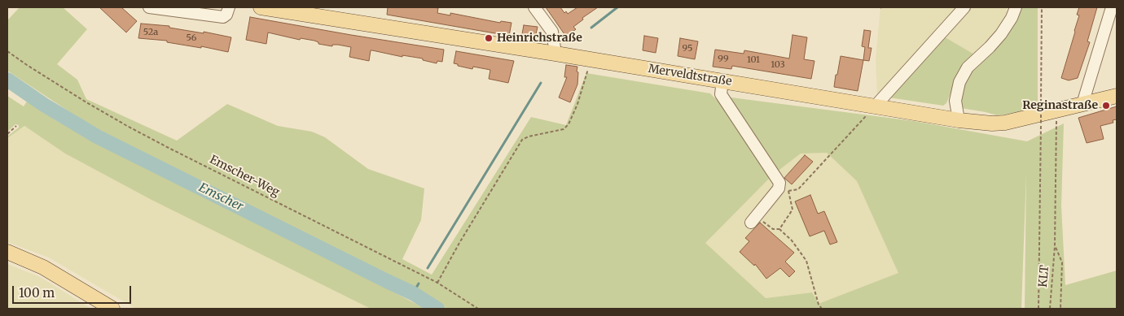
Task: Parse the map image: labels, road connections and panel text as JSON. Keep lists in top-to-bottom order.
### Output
{
  "streets": {
    "main road": ["Merveldtstraße"],
    "path": ["Emscher-Weg", "KLT"]
  },
  "crossings": [
    ["Merveldtstraße", "KLT"]
  ],
  "water": ["Emscher"],
  "places": ["Heinrichstraße", "Reginastraße"],
  "house_numbers": [
    "52a",
    "56",
    "95",
    "99",
    "101",
    "103"
  ],
  "scale_bar": "100 m"
}
